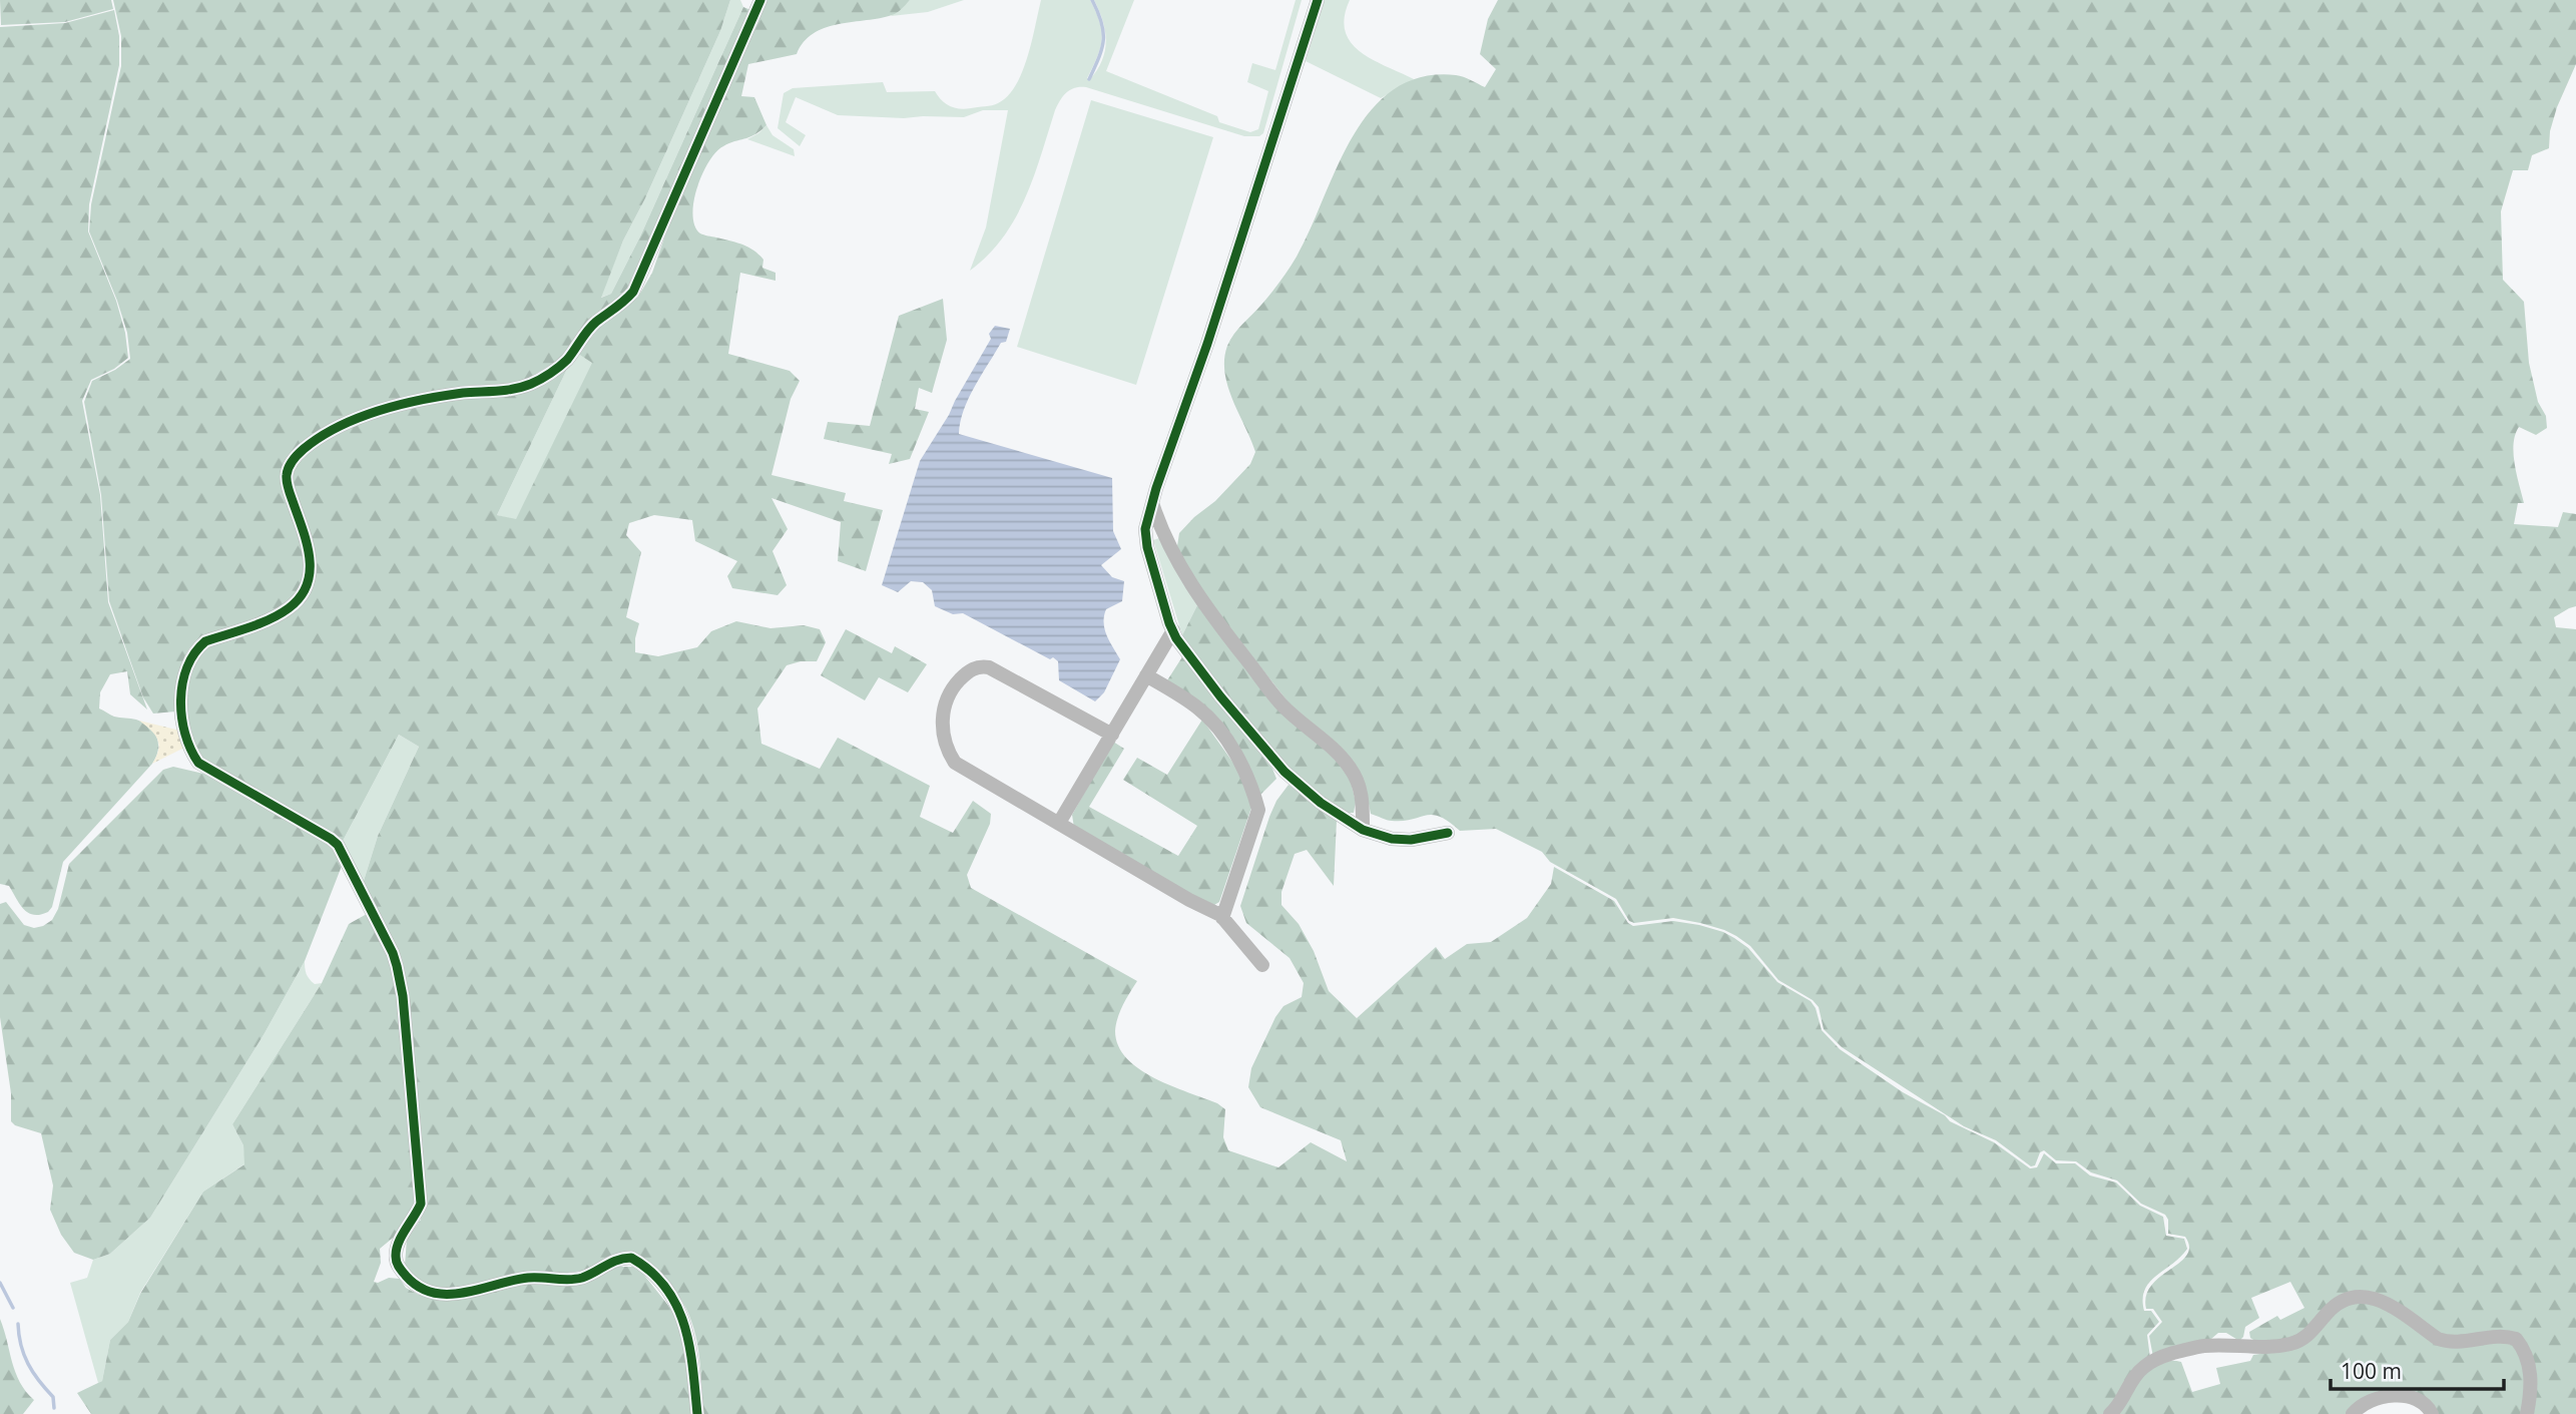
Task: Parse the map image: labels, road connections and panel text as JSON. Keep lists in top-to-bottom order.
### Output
{
  "scale_bar": "100 m"
}
